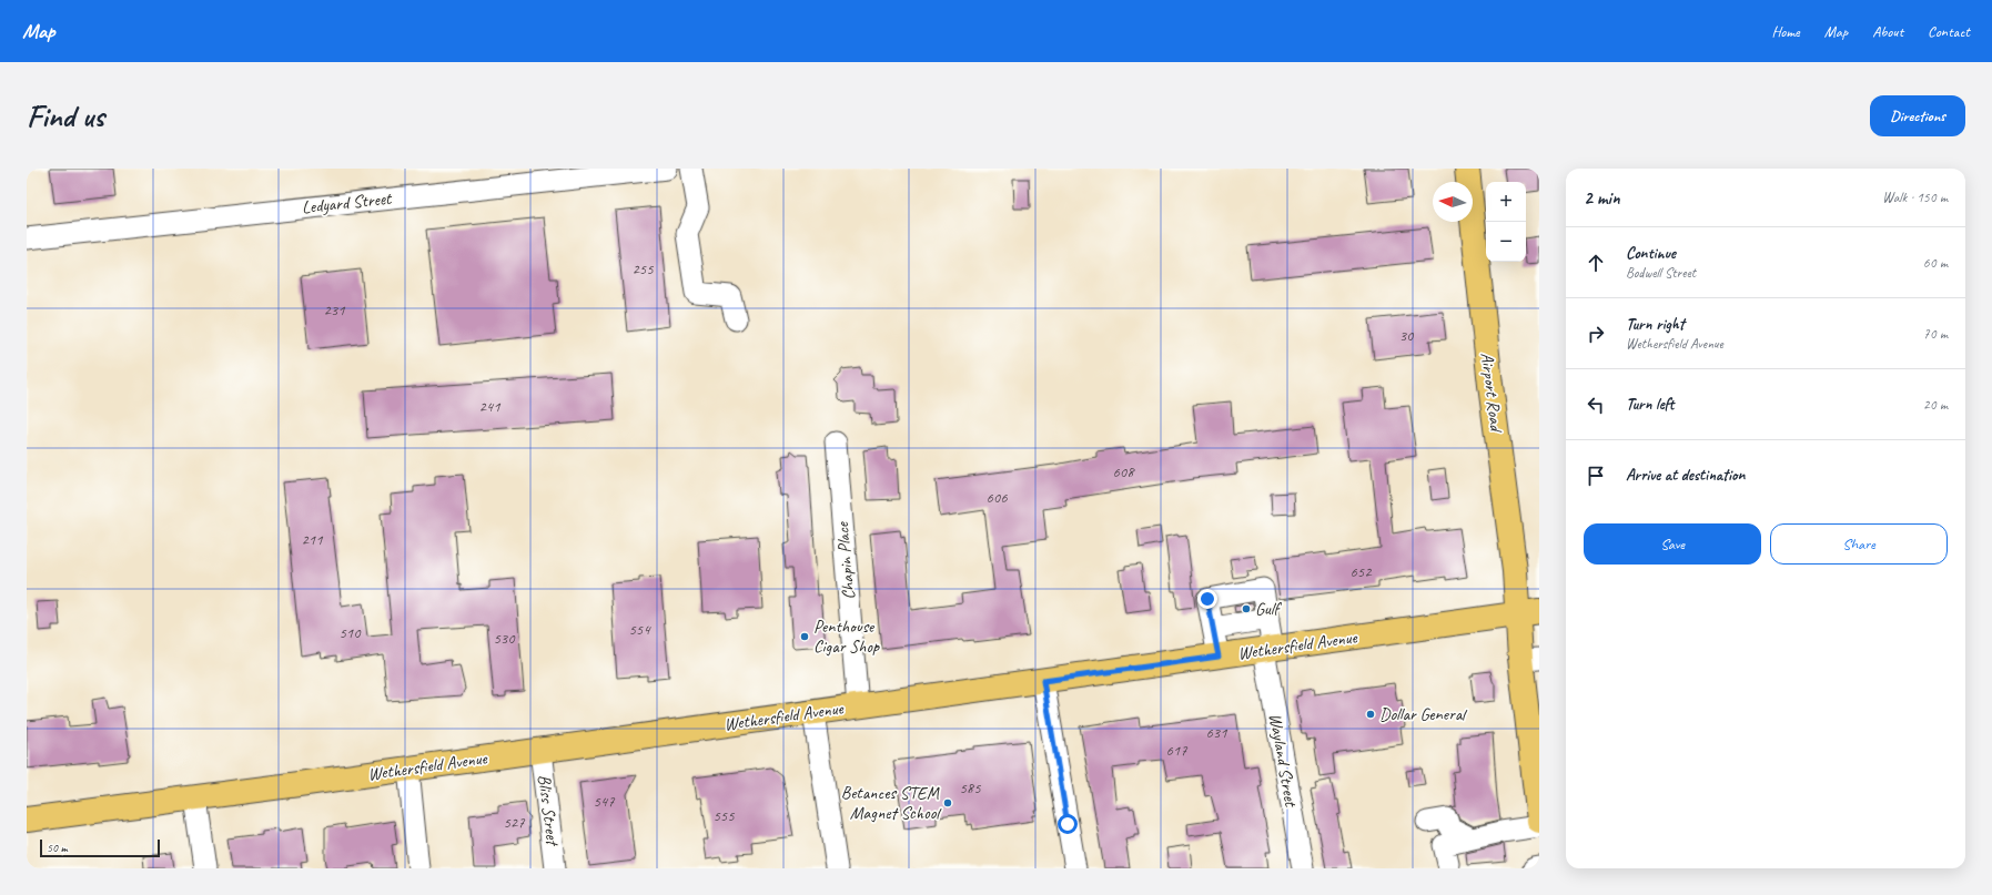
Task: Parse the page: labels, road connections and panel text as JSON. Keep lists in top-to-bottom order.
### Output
{
  "streets": {
    "main road": ["Airport Road", "Wethersfield Avenue"],
    "street": [
      "Ledyard Street",
      "Chapin Place",
      "Wayland Street",
      "Bliss Street"
    ]
  },
  "crossings": [
    ["Airport Road", "Wethersfield Avenue"],
    ["Chapin Place", "Wethersfield Avenue"],
    ["Wethersfield Avenue", "Wayland Street"],
    ["Wethersfield Avenue", "Bliss Street"]
  ],
  "places": [
    "Gulf",
    "Penthouse Cigar Shop",
    "Dollar General",
    "Betances STEM Magnet School"
  ],
  "house_numbers": [
    "255",
    "231",
    "30",
    "241",
    "608",
    "606",
    "211",
    "652",
    "554",
    "510",
    "530",
    "631",
    "617",
    "585",
    "547",
    "555",
    "527"
  ],
  "scale_bar": "50 m",
  "north": "left",
  "page": {
    "header": "Map",
    "nav": [
      "Home",
      "Map",
      "About",
      "Contact"
    ],
    "buttons": [
      "Directions",
      ["Save", "Share"]
    ],
    "title": "Find us",
    "heading": ["2 min", "Walk · 150 m"],
    "map_buttons": ["+", "−"],
    "list": [
      ["Continue", "Bodwell Street", "60 m"],
      ["Turn right", "Wethersfield Avenue", "70 m"],
      ["Turn left", "20 m"],
      "Arrive at destination"
    ],
    "scale": "50 m"
  }
}
